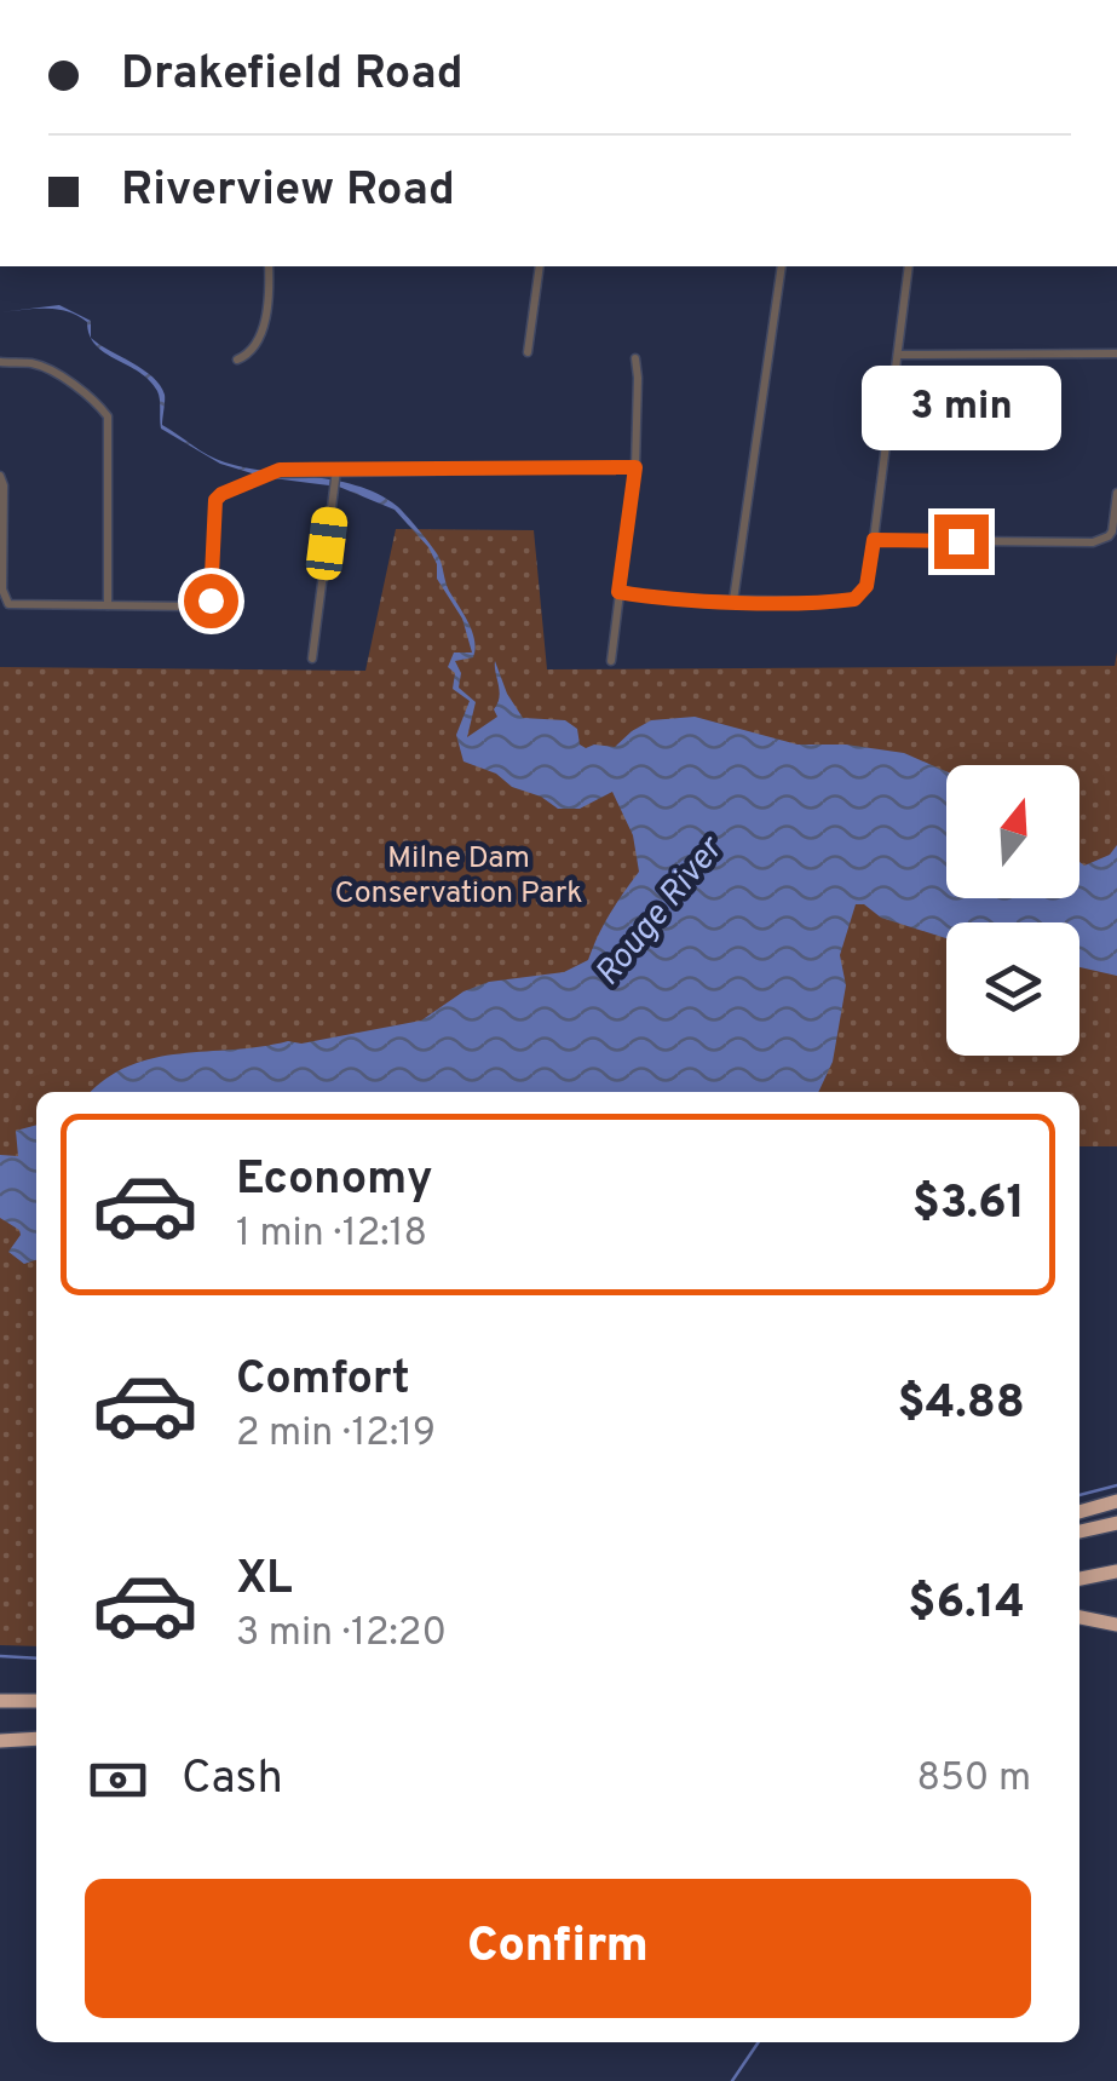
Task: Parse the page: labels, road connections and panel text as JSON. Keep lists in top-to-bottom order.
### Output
{
  "water": ["Rouge River"],
  "parks": ["Milne Dam Conservation Park"],
  "north": "top",
  "page": {
    "banner": ["Drakefield Road", "Riverview Road"],
    "bubble": "3 min",
    "list": [
      {
        "name": "Economy",
        "note": "1 min · 12:18",
        "value": "$3.61"
      },
      {
        "name": "Comfort",
        "note": "2 min · 12:19",
        "value": "$4.88"
      },
      {
        "name": "XL",
        "note": "3 min · 12:20",
        "value": "$6.14"
      }
    ],
    "pay": ["Cash", "850 m"],
    "buttons": "Confirm"
  }
}
